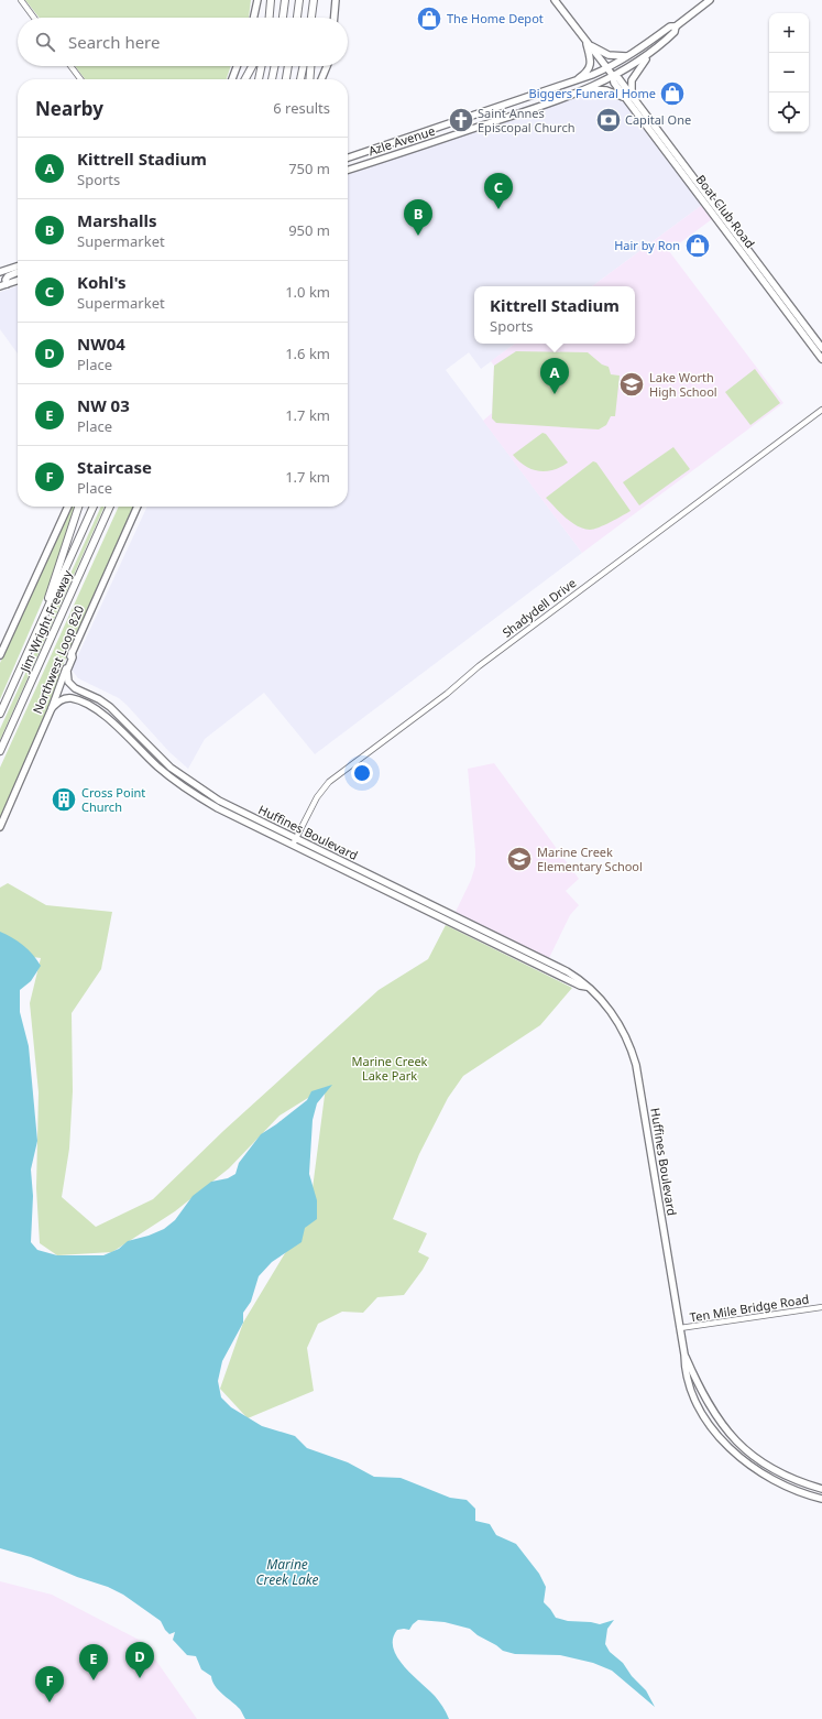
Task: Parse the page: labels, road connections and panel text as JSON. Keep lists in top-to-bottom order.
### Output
{
  "streets": {
    "highway": ["Jim Wright Freeway"],
    "main road": [
      "Azle Avenue",
      "Boat Club Road",
      "Northwest Loop 820",
      "Huffines Boulevard"
    ],
    "street": ["Shadydell Drive", "Ten Mile Bridge Road"]
  },
  "crossings": [
    ["Azle Avenue", "Boat Club Road"],
    ["Shadydell Drive", "Huffines Boulevard"],
    ["Northwest Loop 820", "Huffines Boulevard"],
    ["Huffines Boulevard", "Ten Mile Bridge Road"]
  ],
  "water": ["Marine Creek Lake"],
  "parks": ["Marine Creek Lake Park"],
  "places": {
    "shop": ["The Home Depot", "Biggers Funeral Home", "Hair by Ron"],
    "church": ["Saint Annes Episcopal Church"],
    "bank": ["Capital One"],
    "school or university": ["Lake Worth High School", "Marine Creek Elementary School"],
    "building": ["Cross Point Church"]
  },
  "page": {
    "map_buttons": ["+", "−"],
    "search": "Search here",
    "heading": ["Nearby", "6 results"],
    "list": [
      {
        "mark": "A",
        "name": "Kittrell Stadium",
        "note": "Sports",
        "value": "750 m"
      },
      {
        "mark": "B",
        "name": "Marshalls",
        "note": "Supermarket",
        "value": "950 m"
      },
      {
        "mark": "C",
        "name": "Kohl's",
        "note": "Supermarket",
        "value": "1.0 km"
      },
      {
        "mark": "D",
        "name": "NW04",
        "note": "Place",
        "value": "1.6 km"
      },
      {
        "mark": "E",
        "name": "NW 03",
        "note": "Place",
        "value": "1.7 km"
      },
      {
        "mark": "F",
        "name": "Staircase",
        "note": "Place",
        "value": "1.7 km"
      }
    ],
    "pins": [
      "C",
      "B",
      "A",
      "D",
      "E",
      "F"
    ],
    "popup": ["Kittrell Stadium", "Sports"]
  }
}
